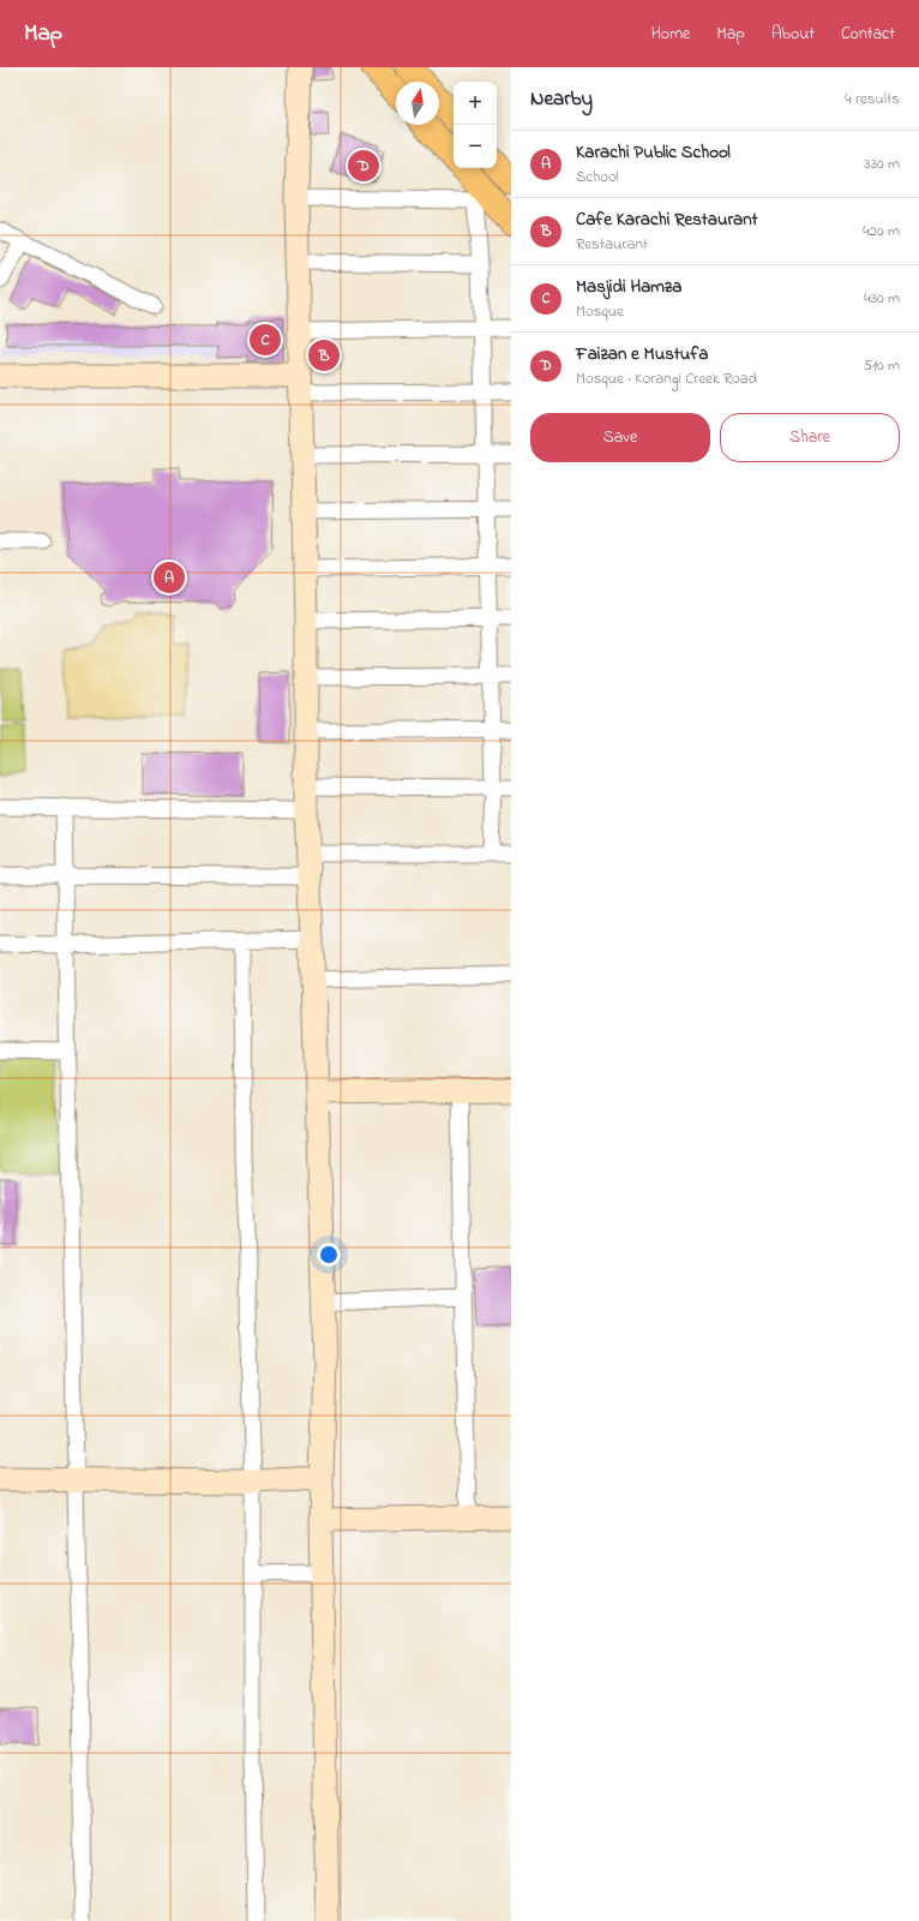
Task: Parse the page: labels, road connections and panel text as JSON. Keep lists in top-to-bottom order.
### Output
{
  "north": "top",
  "page": {
    "header": "Map",
    "nav": [
      "Home",
      "Map",
      "About",
      "Contact"
    ],
    "heading": ["Nearby", "4 results"],
    "map_buttons": ["+", "−"],
    "list": [
      {
        "mark": "A",
        "name": "Karachi Public School",
        "note": "School",
        "value": "330 m"
      },
      {
        "mark": "B",
        "name": "Cafe Karachi Restaurant",
        "note": "Restaurant",
        "value": "420 m"
      },
      {
        "mark": "C",
        "name": "Masjidi Hamza",
        "note": "Mosque",
        "value": "430 m"
      },
      {
        "mark": "D",
        "name": "Faizan e Mustufa",
        "note": "Mosque · Korangi Creek Road",
        "value": "510 m"
      }
    ],
    "pins": [
      "D",
      "C",
      "B",
      "A"
    ],
    "buttons": ["Save", "Share"]
  }
}
